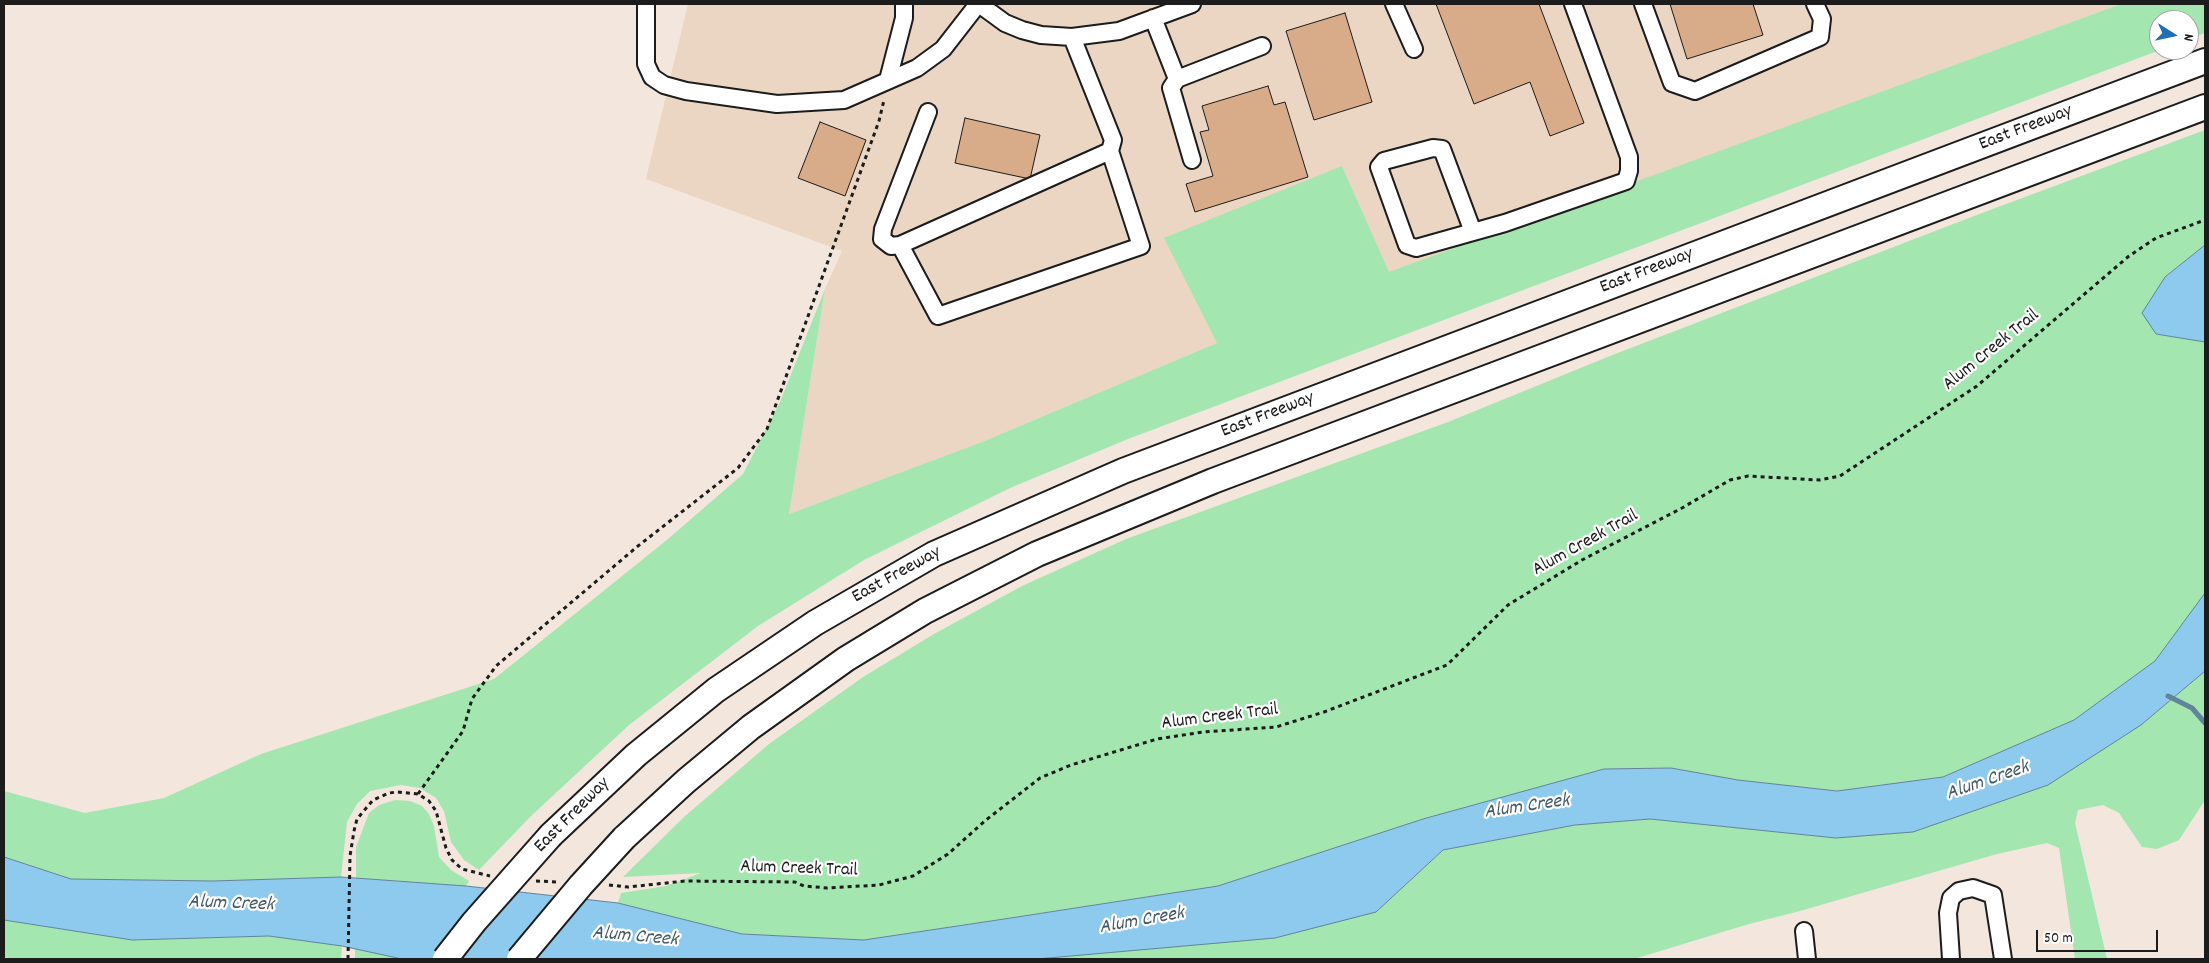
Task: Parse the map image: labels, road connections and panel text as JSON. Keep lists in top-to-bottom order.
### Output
{
  "streets": {
    "highway": ["East Freeway"],
    "path": ["Alum Creek Trail"]
  },
  "water": ["Alum Creek"],
  "scale_bar": "50 m",
  "north": "right"
}
